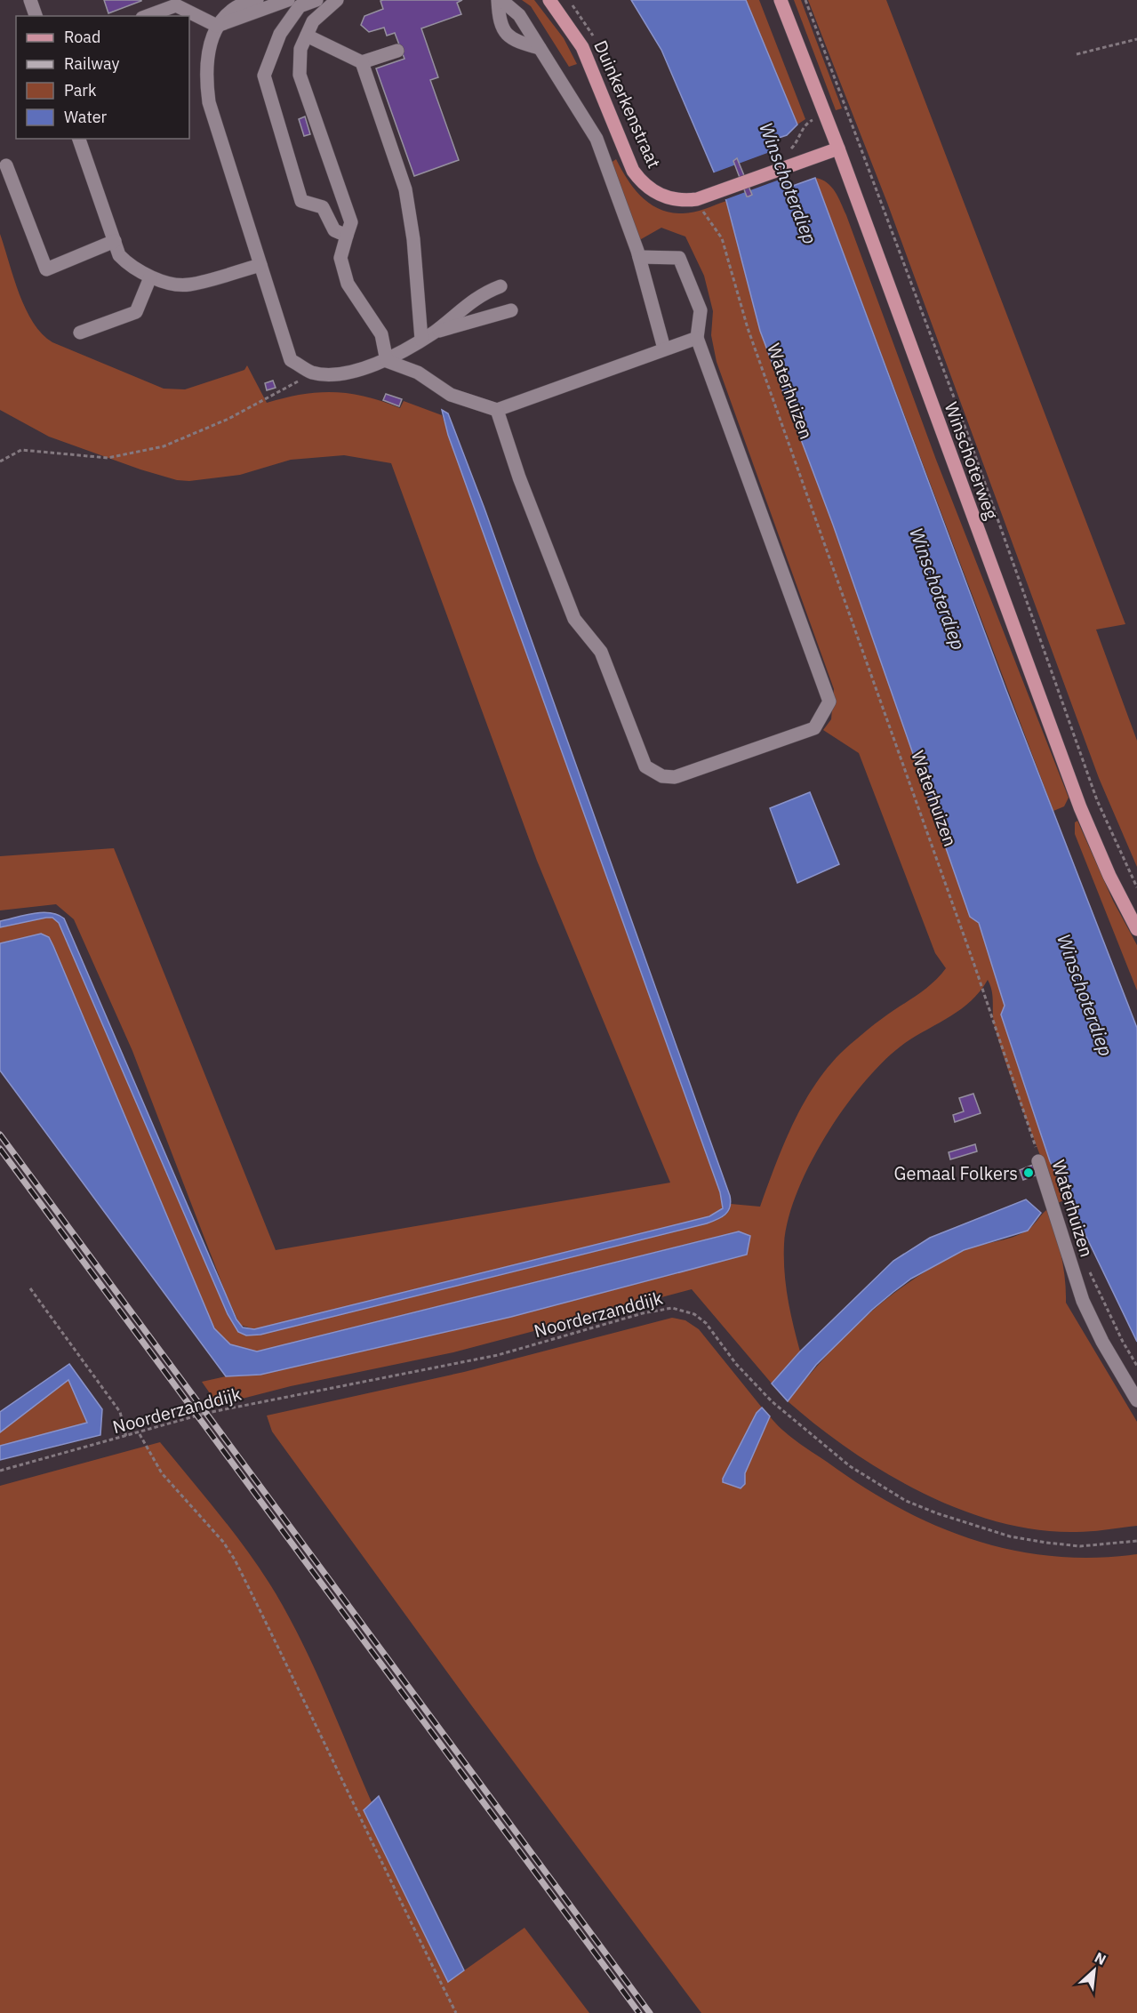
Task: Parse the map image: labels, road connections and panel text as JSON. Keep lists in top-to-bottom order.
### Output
{
  "streets": {
    "main road": ["Duinkerkenstraat", "Winschoterweg"],
    "street": ["Waterhuizen"],
    "path": ["Noorderzanddijk"]
  },
  "crossings": [
    ["Duinkerkenstraat", "Waterhuizen"],
    ["Duinkerkenstraat", "Winschoterweg"]
  ],
  "water": ["Winschoterdiep"],
  "places": ["Gemaal Folkers"],
  "legend": [
    "Road",
    "Railway",
    "Park",
    "Water"
  ],
  "north": "top right"
}
